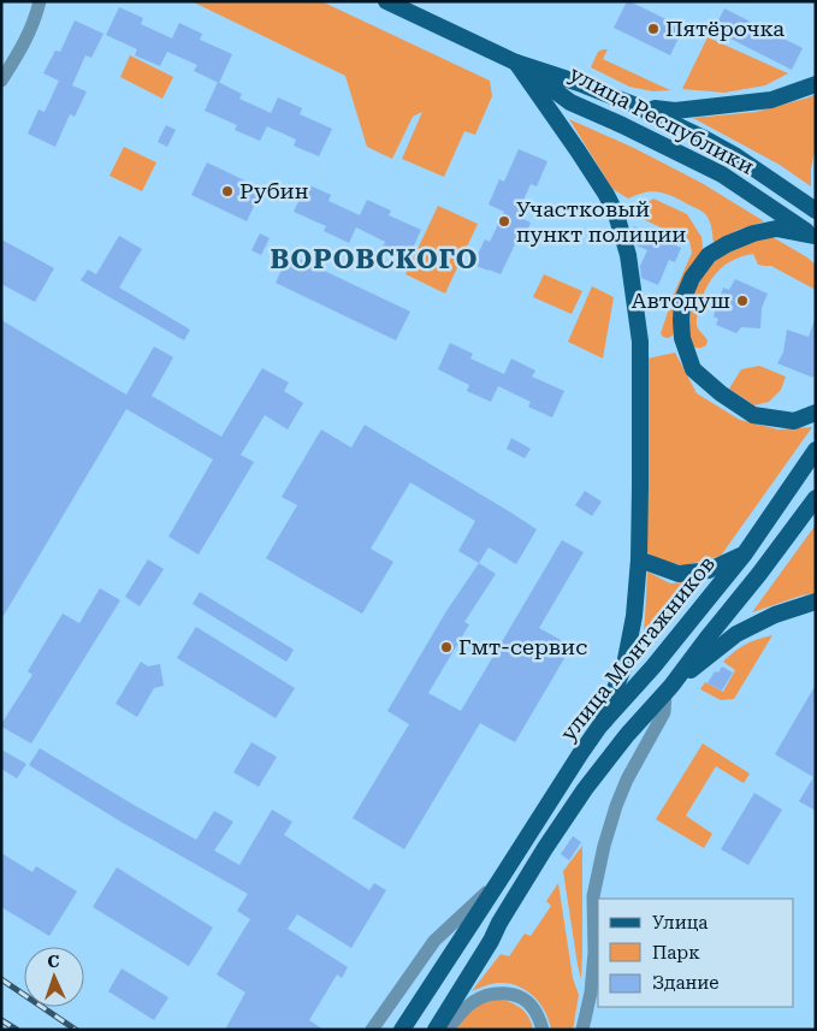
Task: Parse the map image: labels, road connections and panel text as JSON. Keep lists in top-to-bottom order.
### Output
{
  "streets": {
    "main road": ["улица Республики", "улица Монтажников"]
  },
  "districts": ["ВОРОВСКОГО"],
  "places": [
    "Пятёрочка",
    "Рубин",
    "Участковый пункт полиции",
    "Автодуш",
    "Гмт-сервис"
  ],
  "legend": ["Улица", "Парк", "Здание"],
  "north": "top"
}
